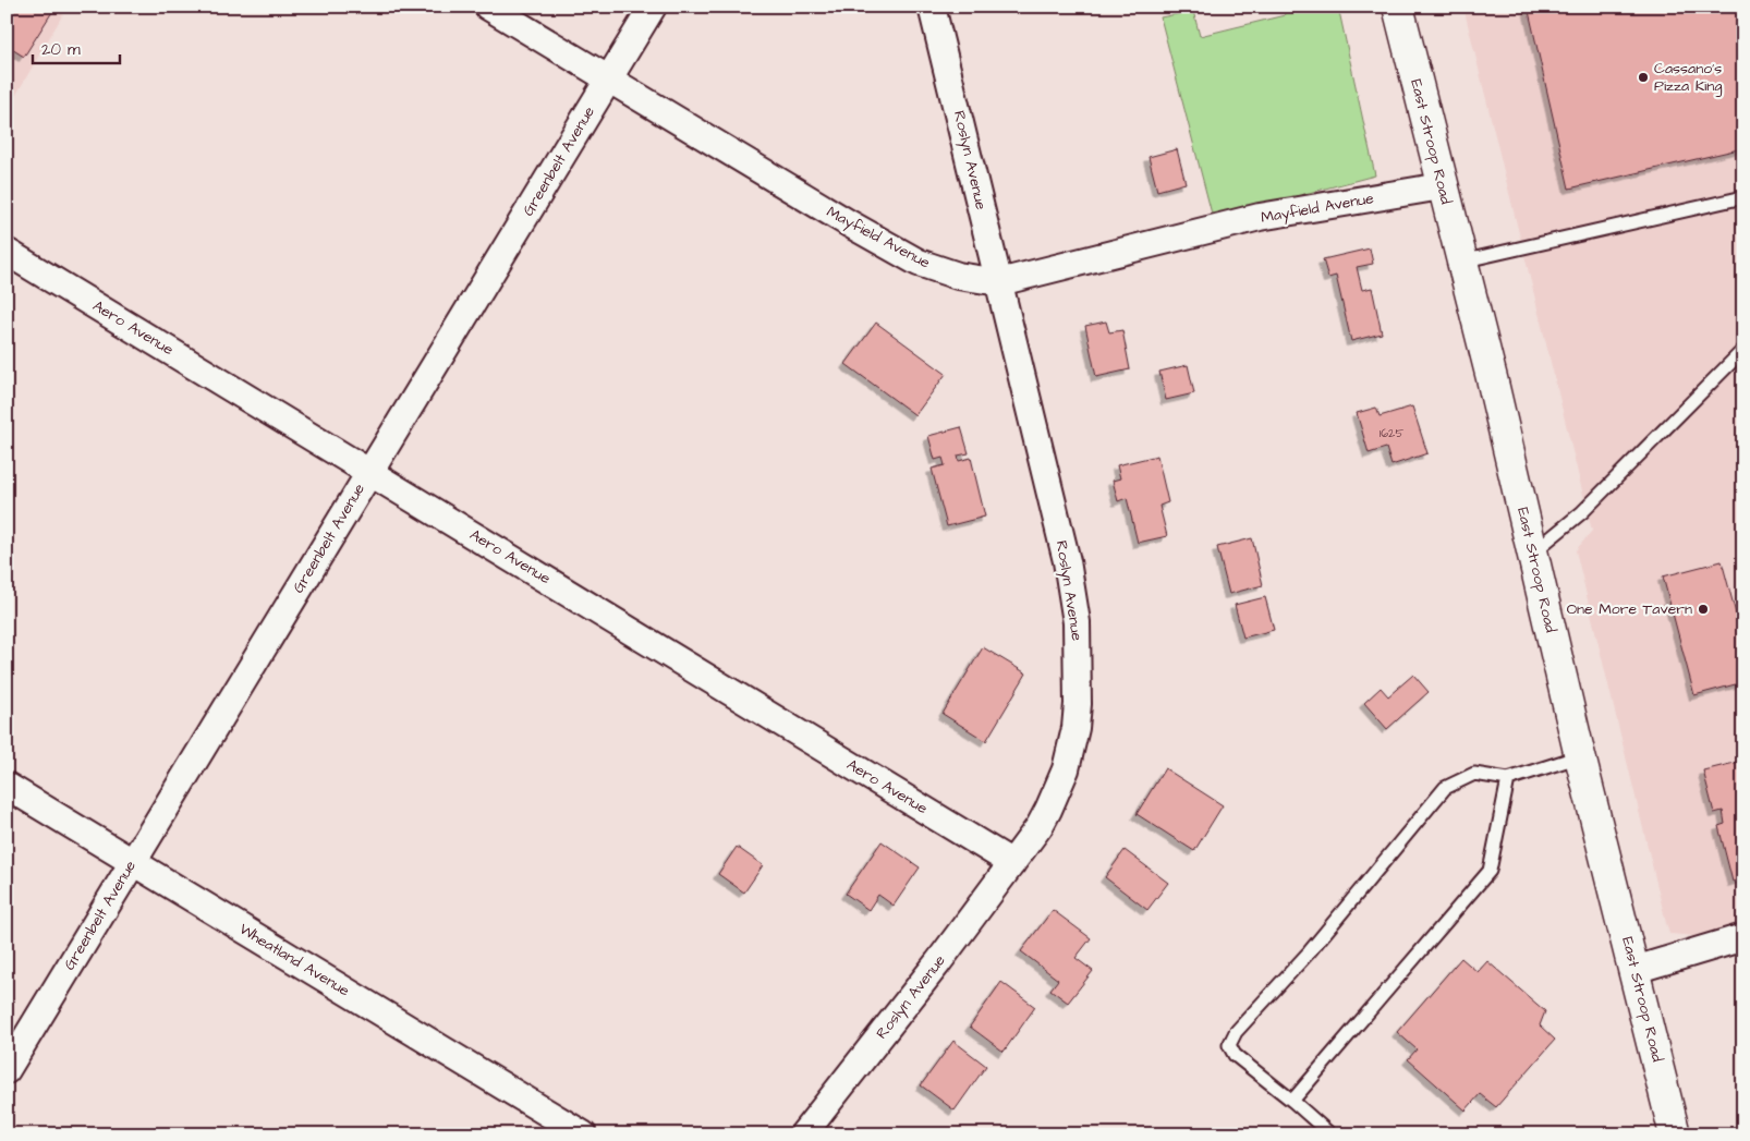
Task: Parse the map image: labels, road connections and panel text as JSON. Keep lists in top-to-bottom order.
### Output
{
  "streets": {
    "main road": ["East Stroop Road"],
    "street": [
      "Roslyn Avenue",
      "Greenbelt Avenue",
      "Mayfield Avenue",
      "Aero Avenue",
      "Wheatland Avenue"
    ]
  },
  "crossings": [
    ["East Stroop Road", "Mayfield Avenue"],
    ["Roslyn Avenue", "Mayfield Avenue"],
    ["Roslyn Avenue", "Aero Avenue"],
    ["Greenbelt Avenue", "Mayfield Avenue"],
    ["Greenbelt Avenue", "Aero Avenue"],
    ["Greenbelt Avenue", "Wheatland Avenue"]
  ],
  "places": ["Cassano's Pizza King", "One More Tavern"],
  "house_numbers": ["1625"],
  "scale_bar": "20 m"
}
